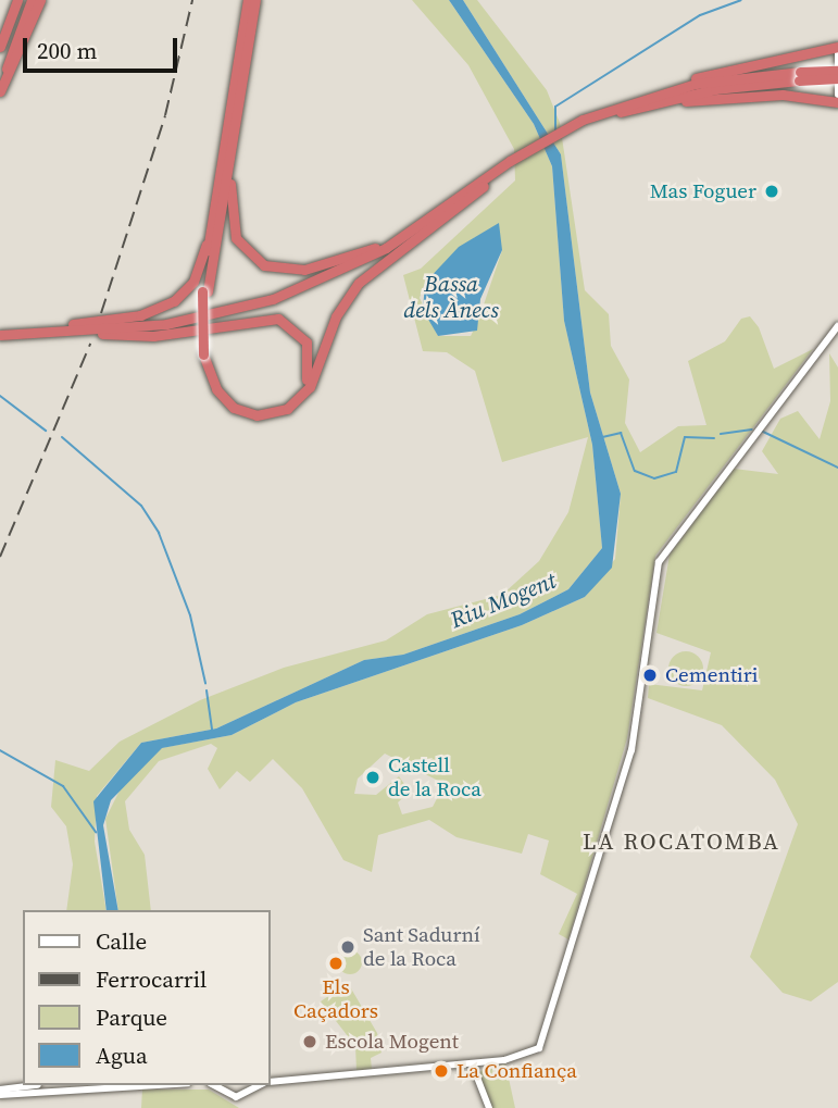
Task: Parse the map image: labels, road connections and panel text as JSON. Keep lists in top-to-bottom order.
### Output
{
  "districts": ["LA ROCATOMBA"],
  "water": ["Bassa dels Ànecs", "Riu Mogent"],
  "places": [
    "Mas Foguer",
    "Cementiri",
    "Castell de la Roca",
    "Sant Sadurní de la Roca",
    "Els Caçadors",
    "Escola Mogent",
    "La Confiança"
  ],
  "legend": [
    "Calle",
    "Ferrocarril",
    "Parque",
    "Agua"
  ],
  "scale_bar": "200 m"
}
